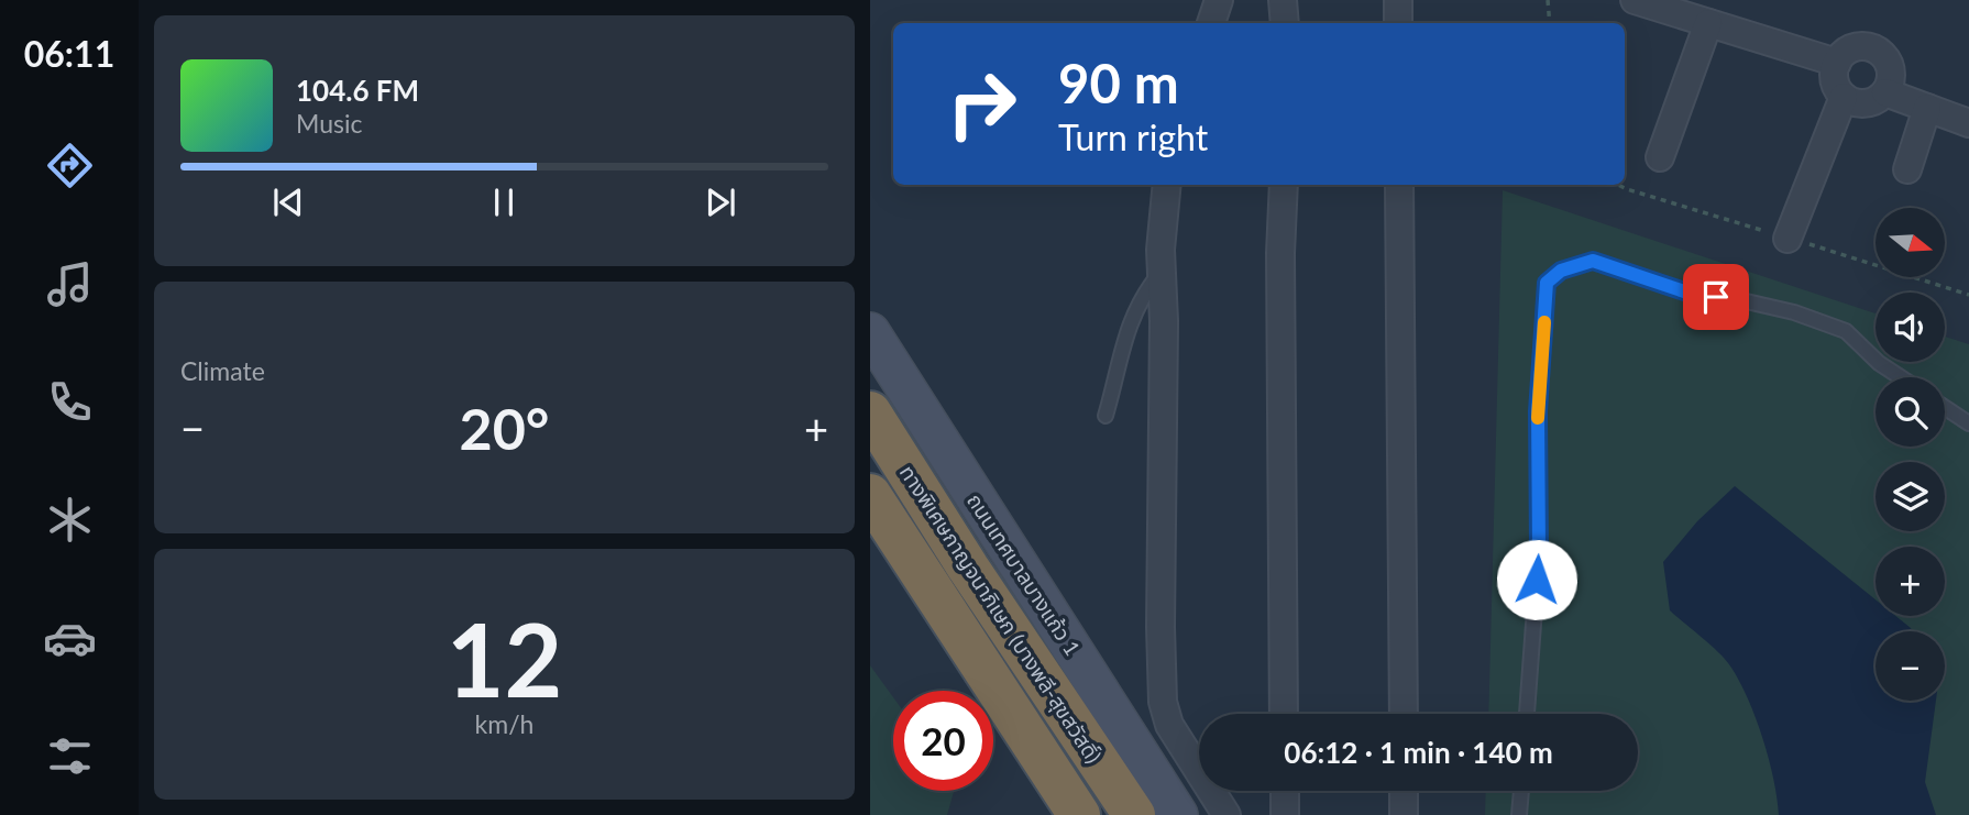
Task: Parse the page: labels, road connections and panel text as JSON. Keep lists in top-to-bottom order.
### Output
{
  "streets": {
    "highway": ["ทางพิเศษกาญจนาภิเษก (บางพลี-สุขสวัสดิ์)"],
    "main road": ["ถนนเทศบาลบางแก้ว 1"]
  },
  "north": "right",
  "page": {
    "tabs": "06:11",
    "turn": ["90 m", "Turn right"],
    "song": ["104.6 FM", "Music"],
    "map_buttons": ["+", "−"],
    "tile": [
      "Climate",
      ["12", "km/h"]
    ],
    "heat": ["−", "20°", "+"],
    "limit": "20",
    "trip": "06:12 · 1 min · 140 m"
  }
}
